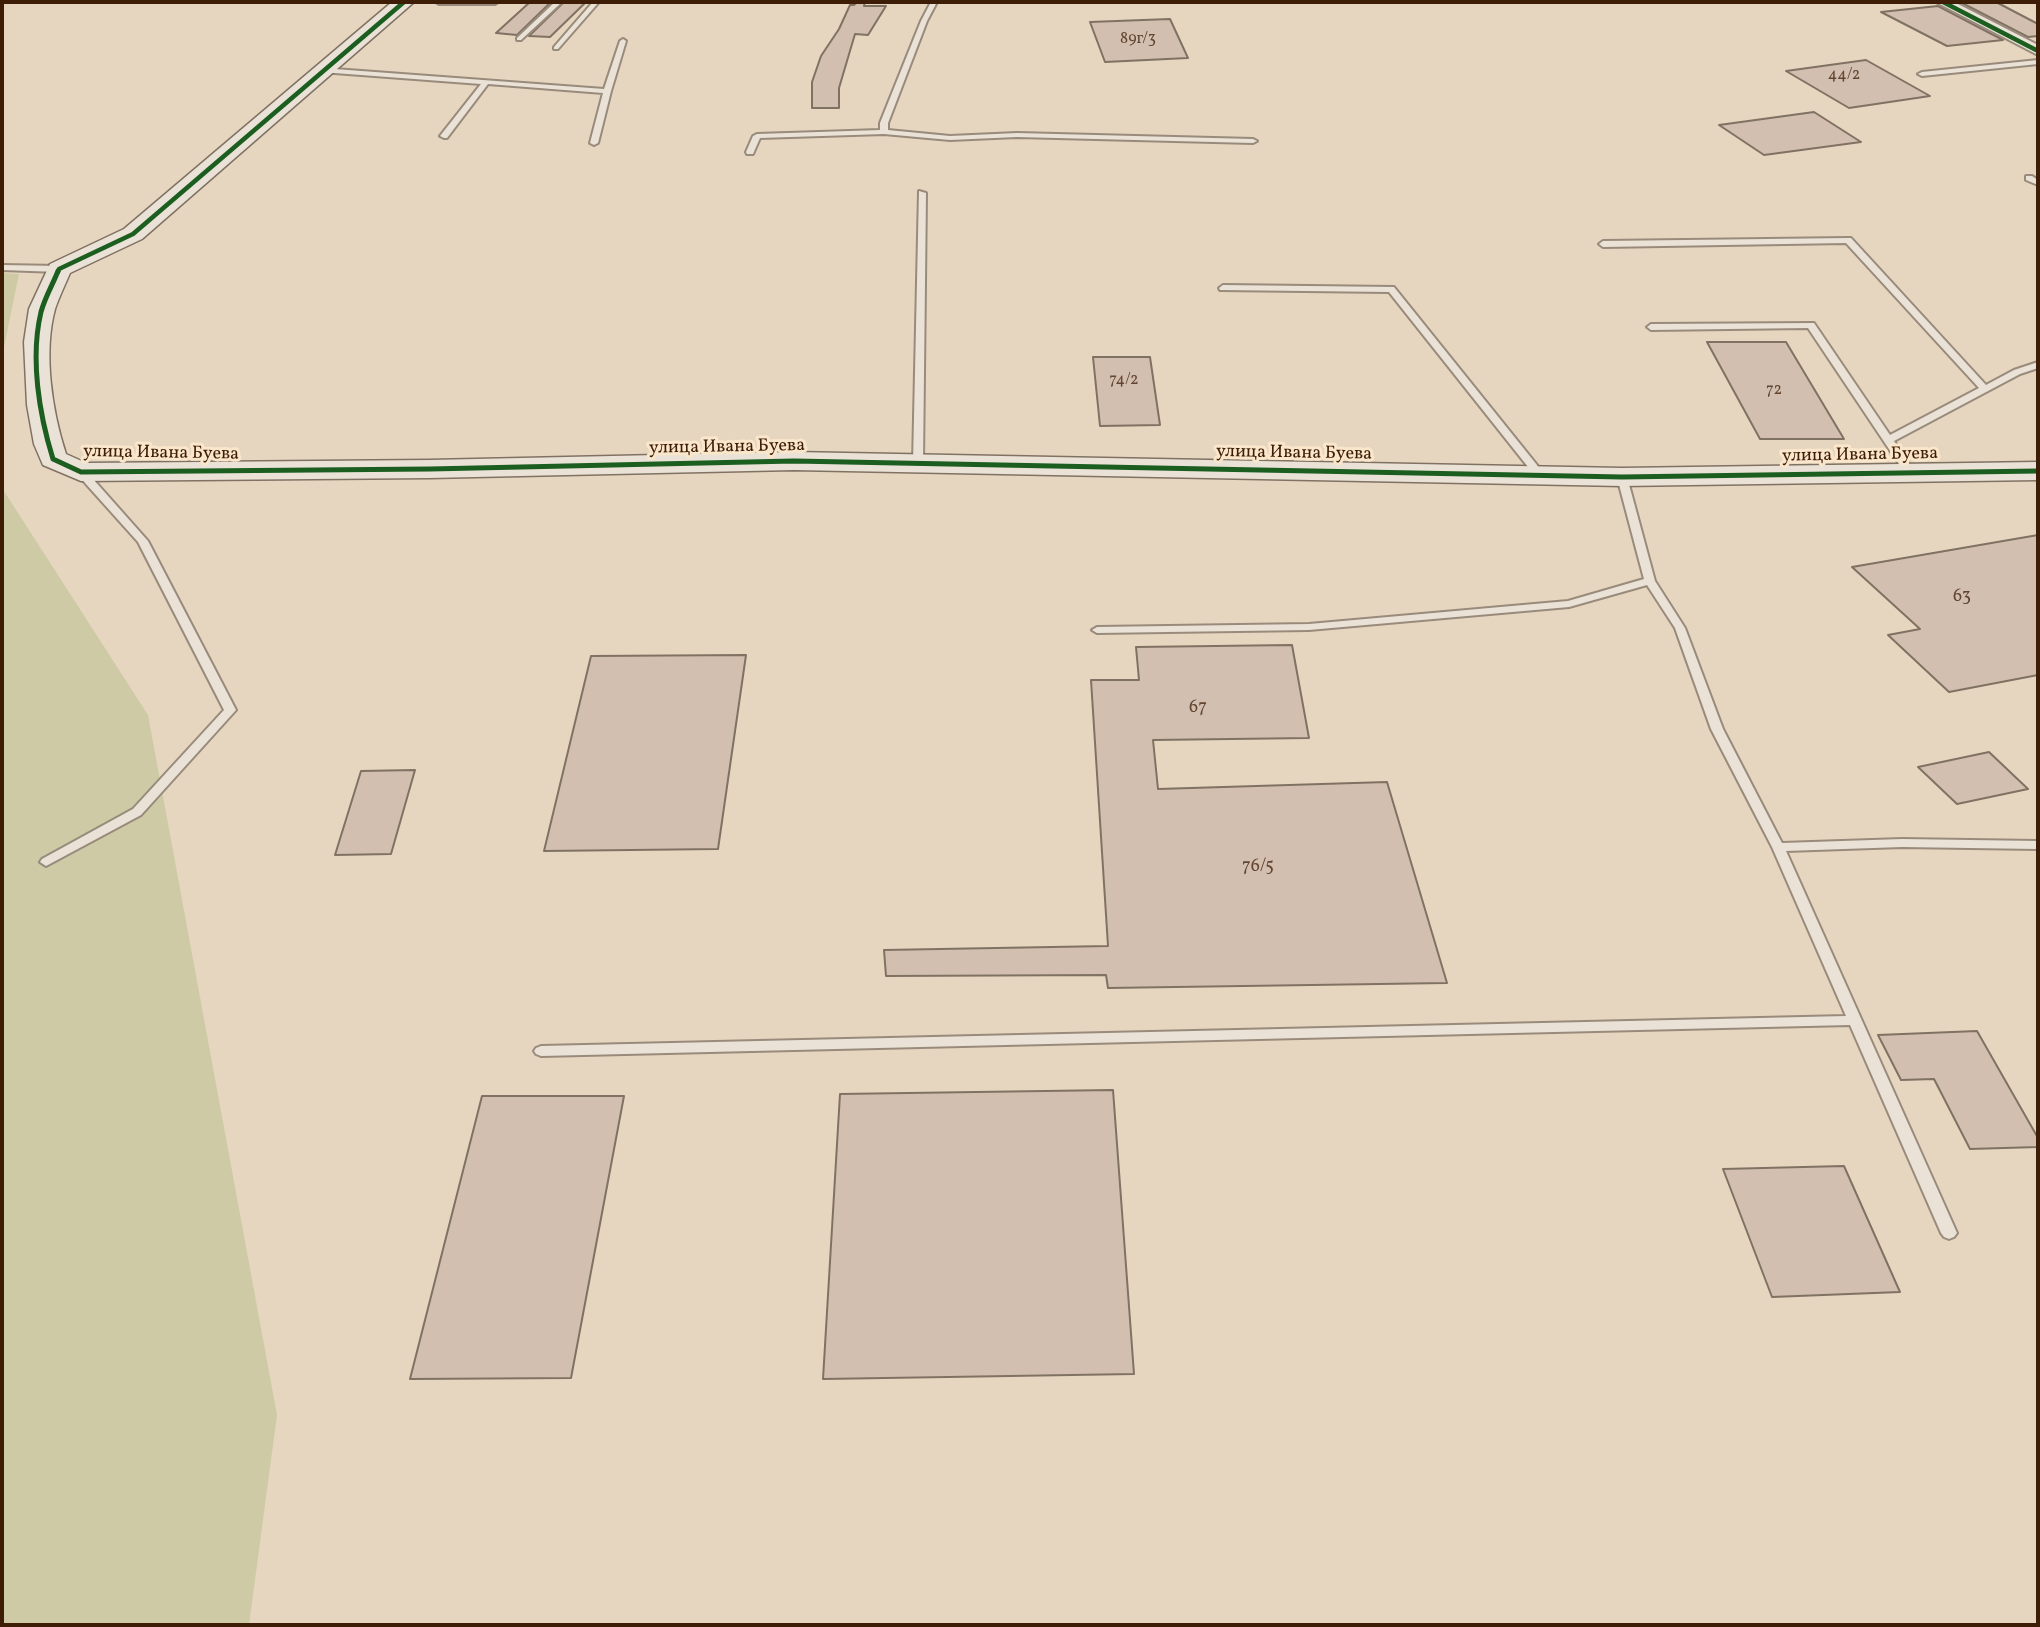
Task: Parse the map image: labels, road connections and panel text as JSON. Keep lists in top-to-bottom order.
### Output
{
  "streets": {
    "street": ["улица Ивана Буева"]
  },
  "house_numbers": [
    "89г/3",
    "44/2",
    "74/2",
    "72",
    "63",
    "67",
    "76/5"
  ]
}
